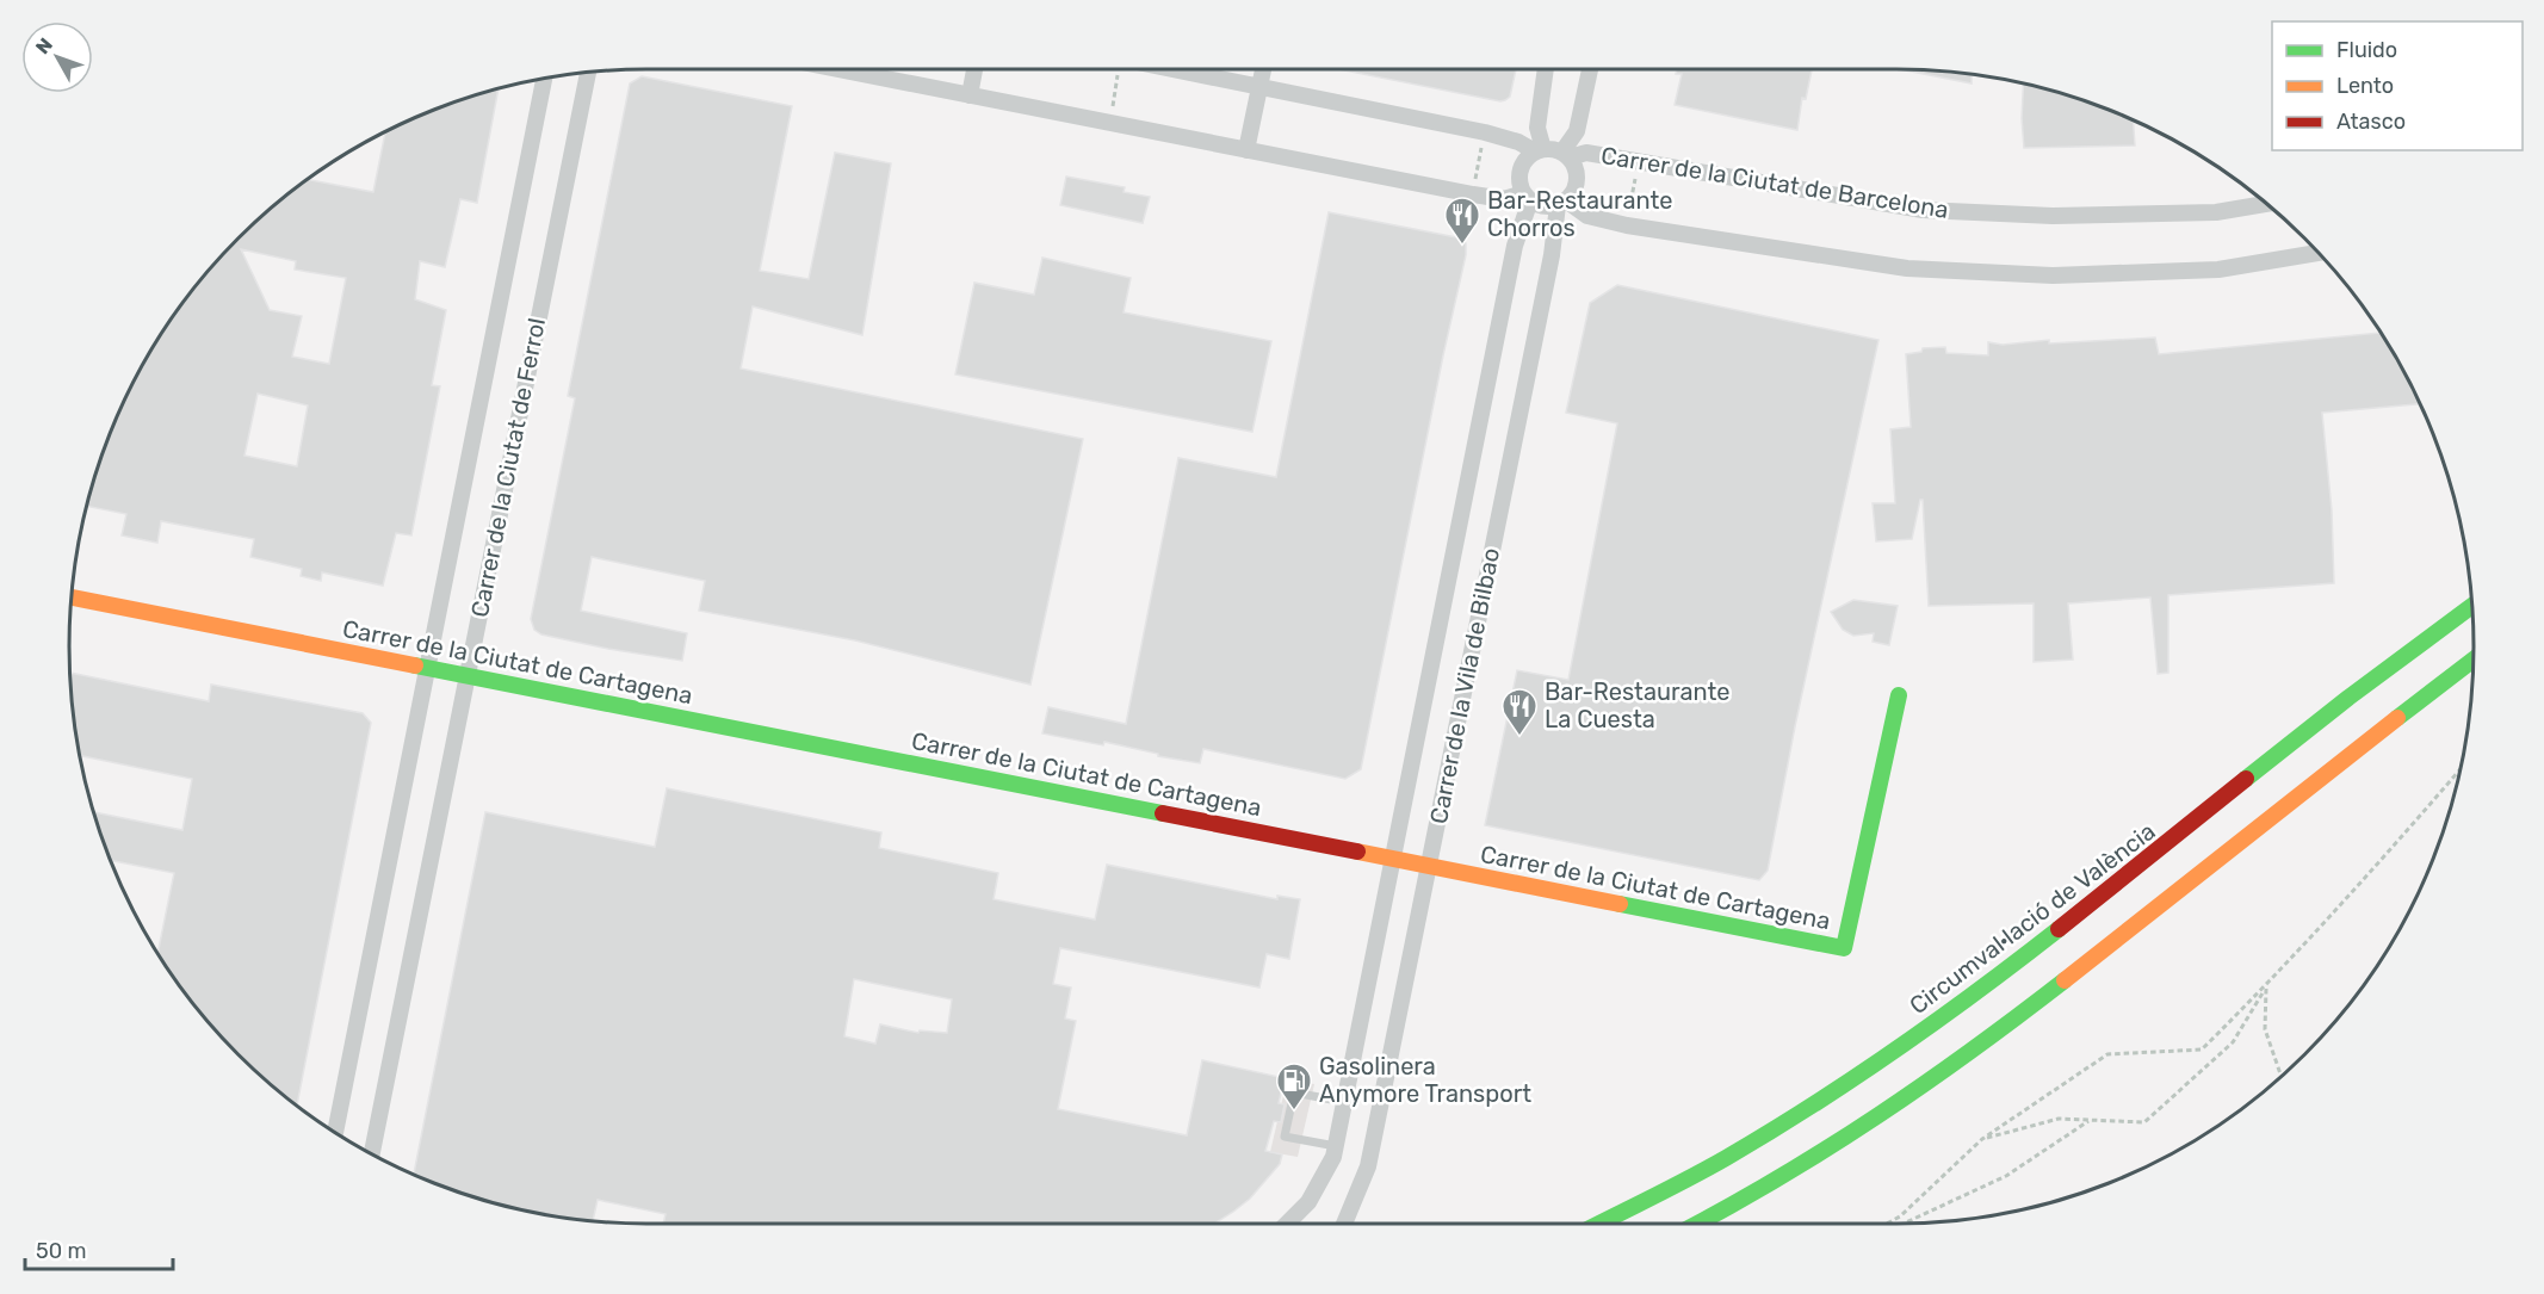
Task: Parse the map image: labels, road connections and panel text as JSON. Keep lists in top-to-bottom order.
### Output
{
  "streets": {
    "main road": ["Carrer de la Ciutat de Cartagena", "Circumval·lació de València"],
    "street": ["Carrer de la Ciutat de Barcelona", "Carrer de la Ciutat de Ferrol", "Carrer de la Vila de Bilbao"]
  },
  "crossings": [
    ["Carrer de la Ciutat de Barcelona", "Carrer de la Vila de Bilbao"],
    ["Carrer de la Ciutat de Ferrol", "Carrer de la Ciutat de Cartagena"],
    ["Carrer de la Ciutat de Cartagena", "Carrer de la Vila de Bilbao"]
  ],
  "places": {
    "restaurant": ["Bar-Restaurante Chorros", "Bar-Restaurante La Cuesta"],
    "fuel station": ["Gasolinera Anymore Transport"]
  },
  "legend": ["Fluido", "Lento", "Atasco"],
  "scale_bar": "50 m",
  "north": "top left"
}
